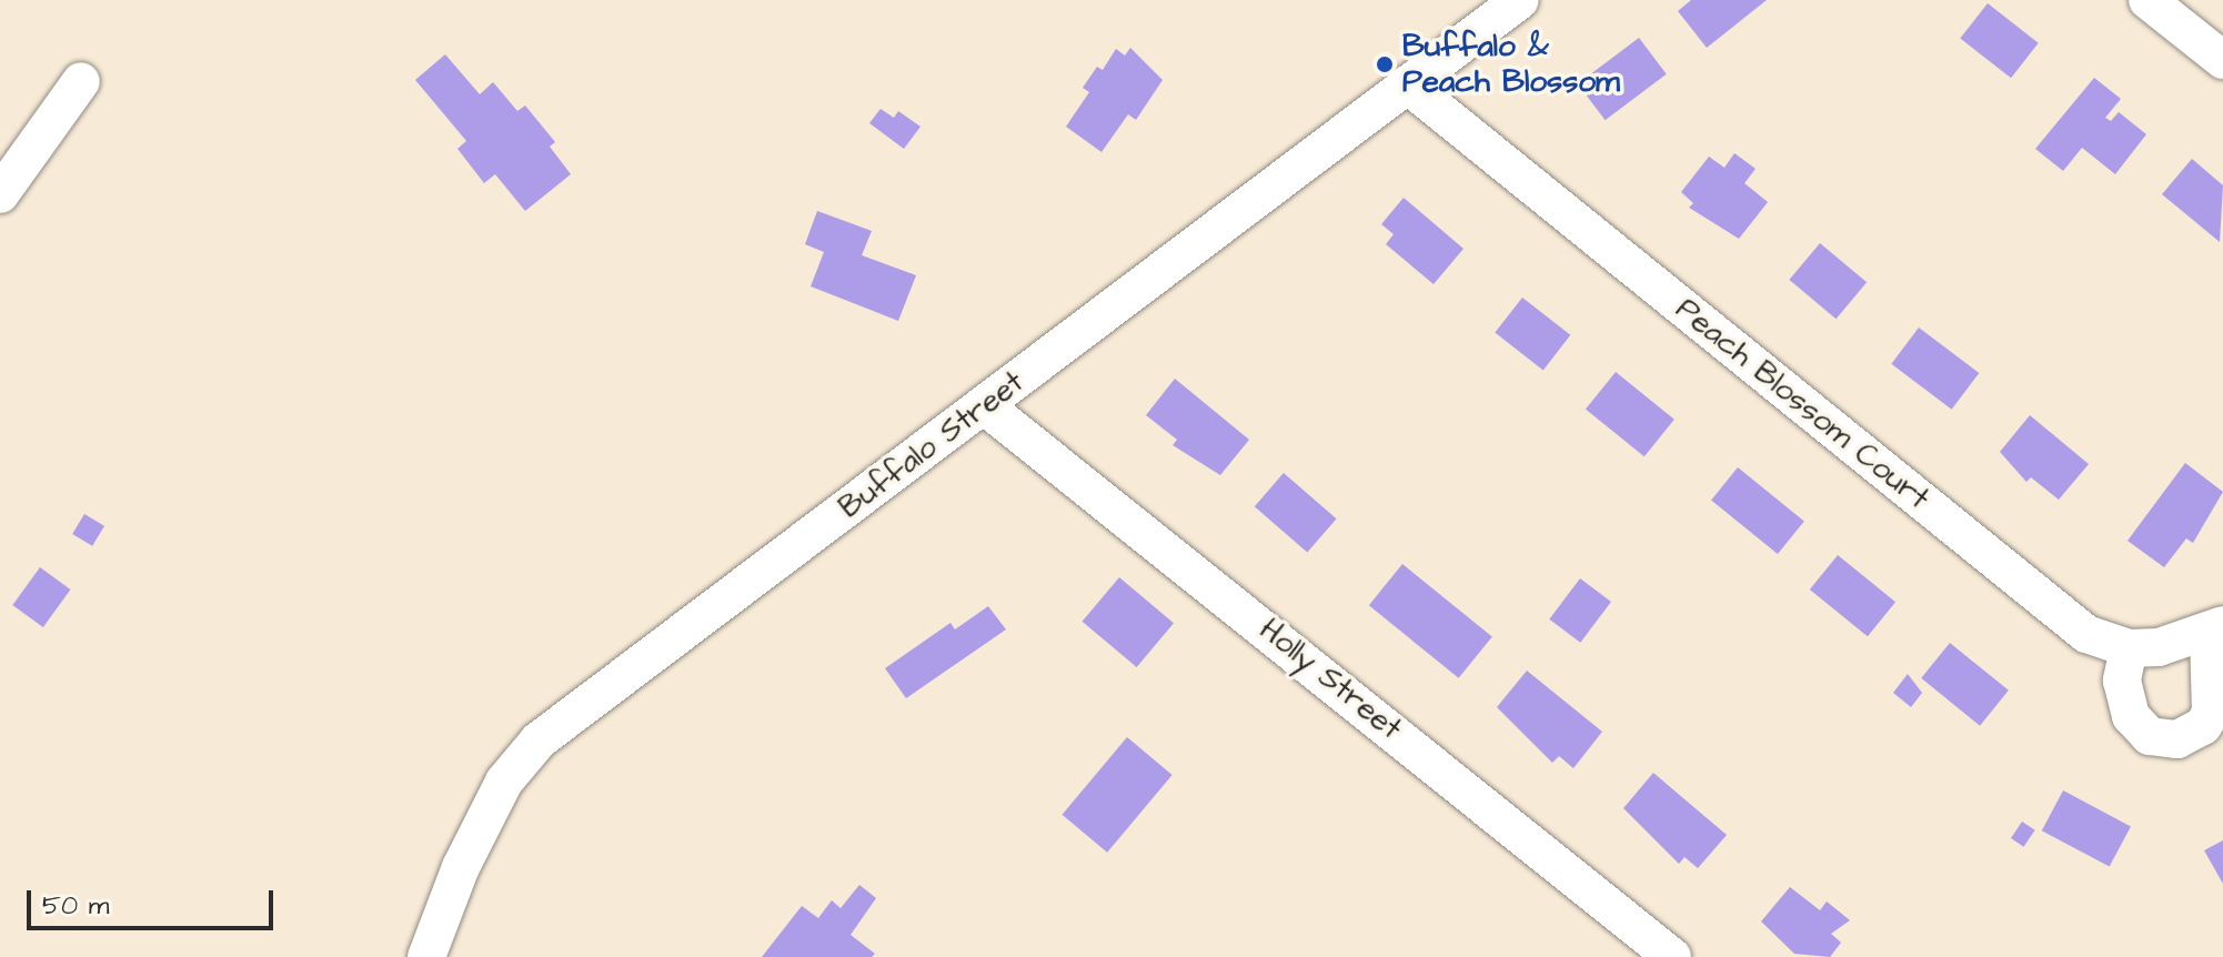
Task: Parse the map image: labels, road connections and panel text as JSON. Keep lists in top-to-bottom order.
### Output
{
  "streets": {
    "street": ["Peach Blossom Court", "Buffalo Street", "Holly Street"]
  },
  "crossings": [
    ["Peach Blossom Court", "Buffalo Street"],
    ["Buffalo Street", "Holly Street"]
  ],
  "places": ["Buffalo & Peach Blossom"],
  "scale_bar": "50 m"
}
